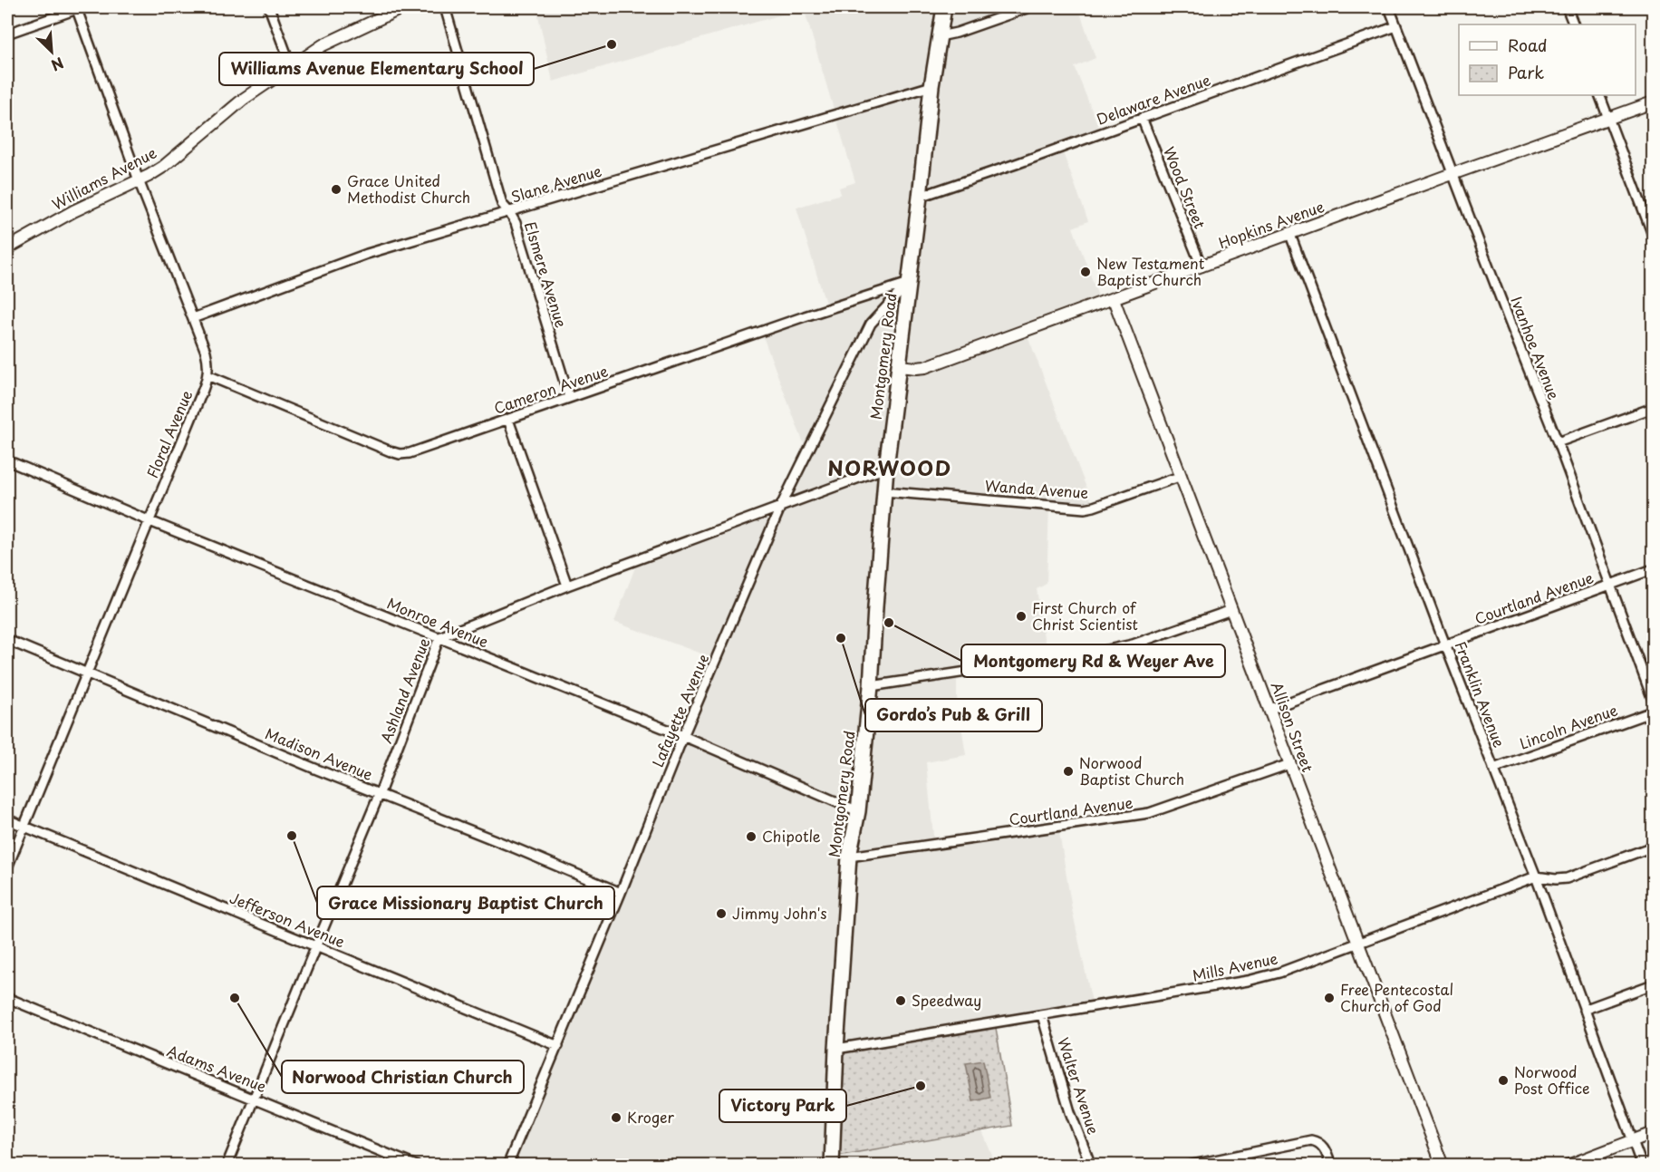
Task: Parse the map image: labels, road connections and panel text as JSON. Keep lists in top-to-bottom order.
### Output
{
  "streets": {
    "main road": ["Montgomery Road"],
    "street": [
      "Delaware Avenue",
      "Williams Avenue",
      "Slane Avenue",
      "Wood Street",
      "Hopkins Avenue",
      "Elsmere Avenue",
      "Ivanhoe Avenue",
      "Cameron Avenue",
      "Floral Avenue",
      "Wanda Avenue",
      "Courtland Avenue",
      "Monroe Avenue",
      "Ashland Avenue",
      "Franklin Avenue",
      "Lafayette Avenue",
      "Allison Street",
      "Lincoln Avenue",
      "Madison Avenue",
      "Jefferson Avenue",
      "Mills Avenue",
      "Adams Avenue",
      "Walter Avenue"
    ]
  },
  "crossings": [
    ["Delaware Avenue", "Wood Street"],
    ["Delaware Avenue", "Ivanhoe Avenue"],
    ["Delaware Avenue", "Montgomery Road"],
    ["Williams Avenue", "Floral Avenue"],
    ["Slane Avenue", "Elsmere Avenue"],
    ["Slane Avenue", "Montgomery Road"],
    ["Slane Avenue", "Floral Avenue"],
    ["Wood Street", "Hopkins Avenue"],
    ["Hopkins Avenue", "Ivanhoe Avenue"],
    ["Hopkins Avenue", "Montgomery Road"],
    ["Hopkins Avenue", "Franklin Avenue"],
    ["Hopkins Avenue", "Allison Street"],
    ["Elsmere Avenue", "Cameron Avenue"],
    ["Ivanhoe Avenue", "Courtland Avenue"],
    ["Montgomery Road", "Cameron Avenue"],
    ["Montgomery Road", "Wanda Avenue"],
    ["Montgomery Road", "Courtland Avenue"],
    ["Montgomery Road", "Monroe Avenue"],
    ["Montgomery Road", "Ashland Avenue"],
    ["Montgomery Road", "Lafayette Avenue"],
    ["Montgomery Road", "Mills Avenue"],
    ["Cameron Avenue", "Floral Avenue"],
    ["Cameron Avenue", "Lafayette Avenue"],
    ["Floral Avenue", "Monroe Avenue"],
    ["Floral Avenue", "Madison Avenue"],
    ["Floral Avenue", "Jefferson Avenue"],
    ["Wanda Avenue", "Allison Street"],
    ["Courtland Avenue", "Franklin Avenue"],
    ["Courtland Avenue", "Allison Street"],
    ["Monroe Avenue", "Ashland Avenue"],
    ["Monroe Avenue", "Lafayette Avenue"],
    ["Ashland Avenue", "Lafayette Avenue"],
    ["Ashland Avenue", "Madison Avenue"],
    ["Ashland Avenue", "Jefferson Avenue"],
    ["Ashland Avenue", "Adams Avenue"],
    ["Franklin Avenue", "Lincoln Avenue"],
    ["Franklin Avenue", "Mills Avenue"],
    ["Lafayette Avenue", "Madison Avenue"],
    ["Lafayette Avenue", "Jefferson Avenue"],
    ["Allison Street", "Mills Avenue"],
    ["Mills Avenue", "Walter Avenue"]
  ],
  "districts": ["NORWOOD"],
  "places": [
    "Williams Avenue Elementary School",
    "Grace United Methodist Church",
    "New Testament Baptist Church",
    "First Church of Christ Scientist",
    "Montgomery Rd & Weyer Ave",
    "Gordo’s Pub & Grill",
    "Norwood Baptist Church",
    "Grace Missionary Baptist Church",
    "Chipotle",
    "Jimmy John's",
    "Norwood Christian Church",
    "Free Pentecostal Church of God",
    "Speedway",
    "Norwood Post Office",
    "Victory Park",
    "Kroger"
  ],
  "legend": ["Road", "Park"],
  "north": "bottom right"
}
